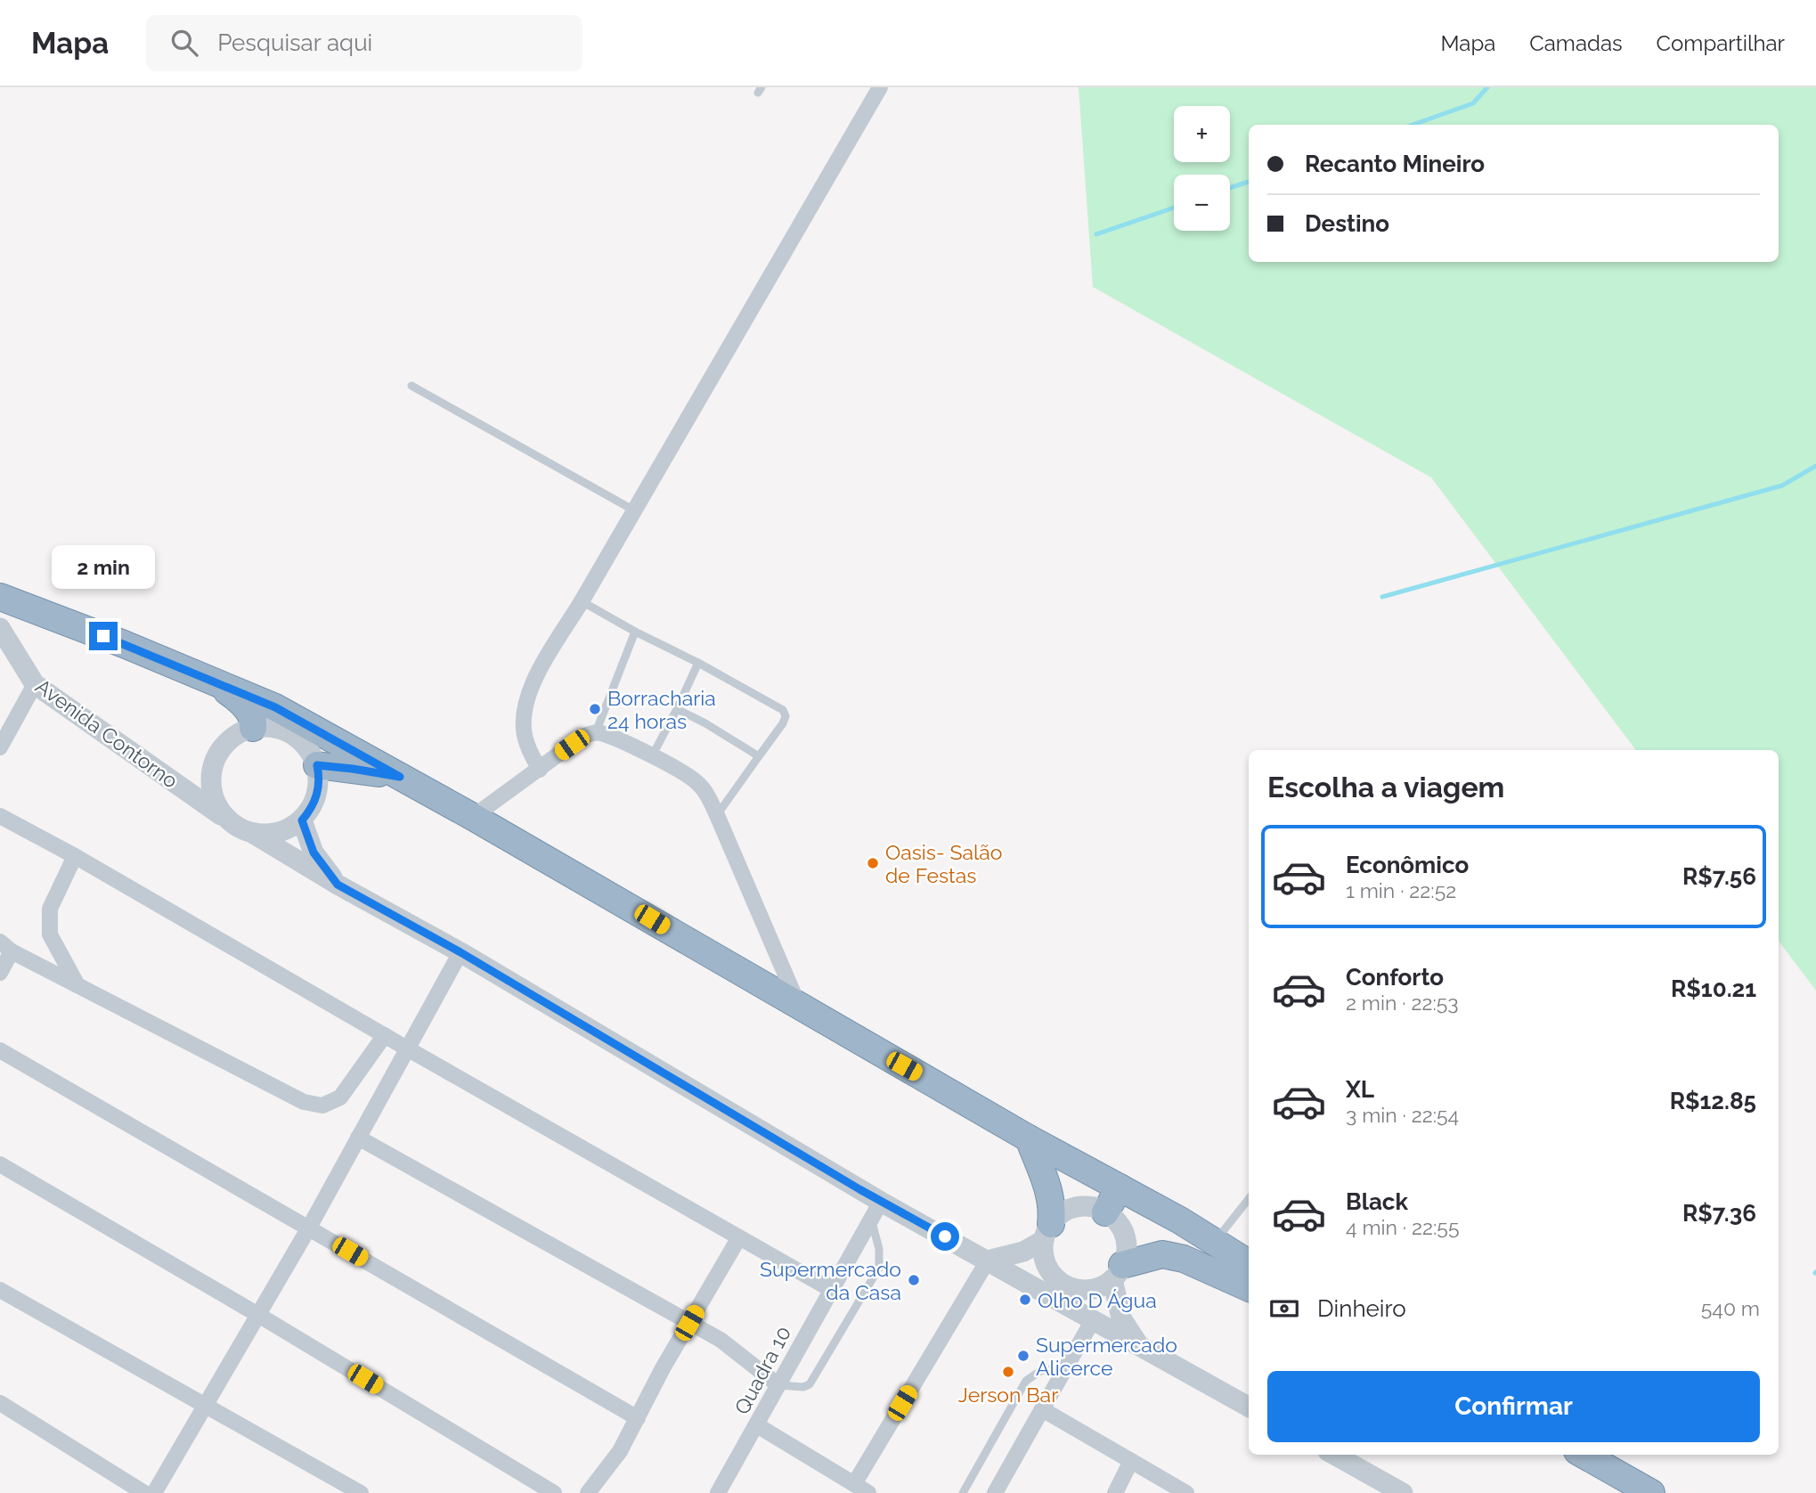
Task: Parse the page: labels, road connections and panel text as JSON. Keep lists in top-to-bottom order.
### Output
{
  "streets": {
    "street": ["Avenida Contorno", "Quadra 10"]
  },
  "places": [
    "Borracharia 24 horas",
    "Oasis- Salão de Festas",
    "Supermercado da Casa",
    "Olho D Água",
    "Supermercado Alicerce",
    "Jerson Bar"
  ],
  "page": {
    "header": "Mapa",
    "search": "Pesquisar aqui",
    "nav": ["Mapa", "Camadas", "Compartilhar"],
    "map_buttons": ["+", "−"],
    "banner": ["Recanto Mineiro", "Destino"],
    "bubble": "2 min",
    "heading": "Escolha a viagem",
    "list": [
      {
        "name": "Econômico",
        "note": "1 min · 22:52",
        "value": "R$7.56"
      },
      {
        "name": "Conforto",
        "note": "2 min · 22:53",
        "value": "R$10.21"
      },
      {
        "name": "XL",
        "note": "3 min · 22:54",
        "value": "R$12.85"
      },
      {
        "name": "Black",
        "note": "4 min · 22:55",
        "value": "R$7.36"
      }
    ],
    "pay": ["Dinheiro", "540 m"],
    "buttons": "Confirmar"
  }
}
